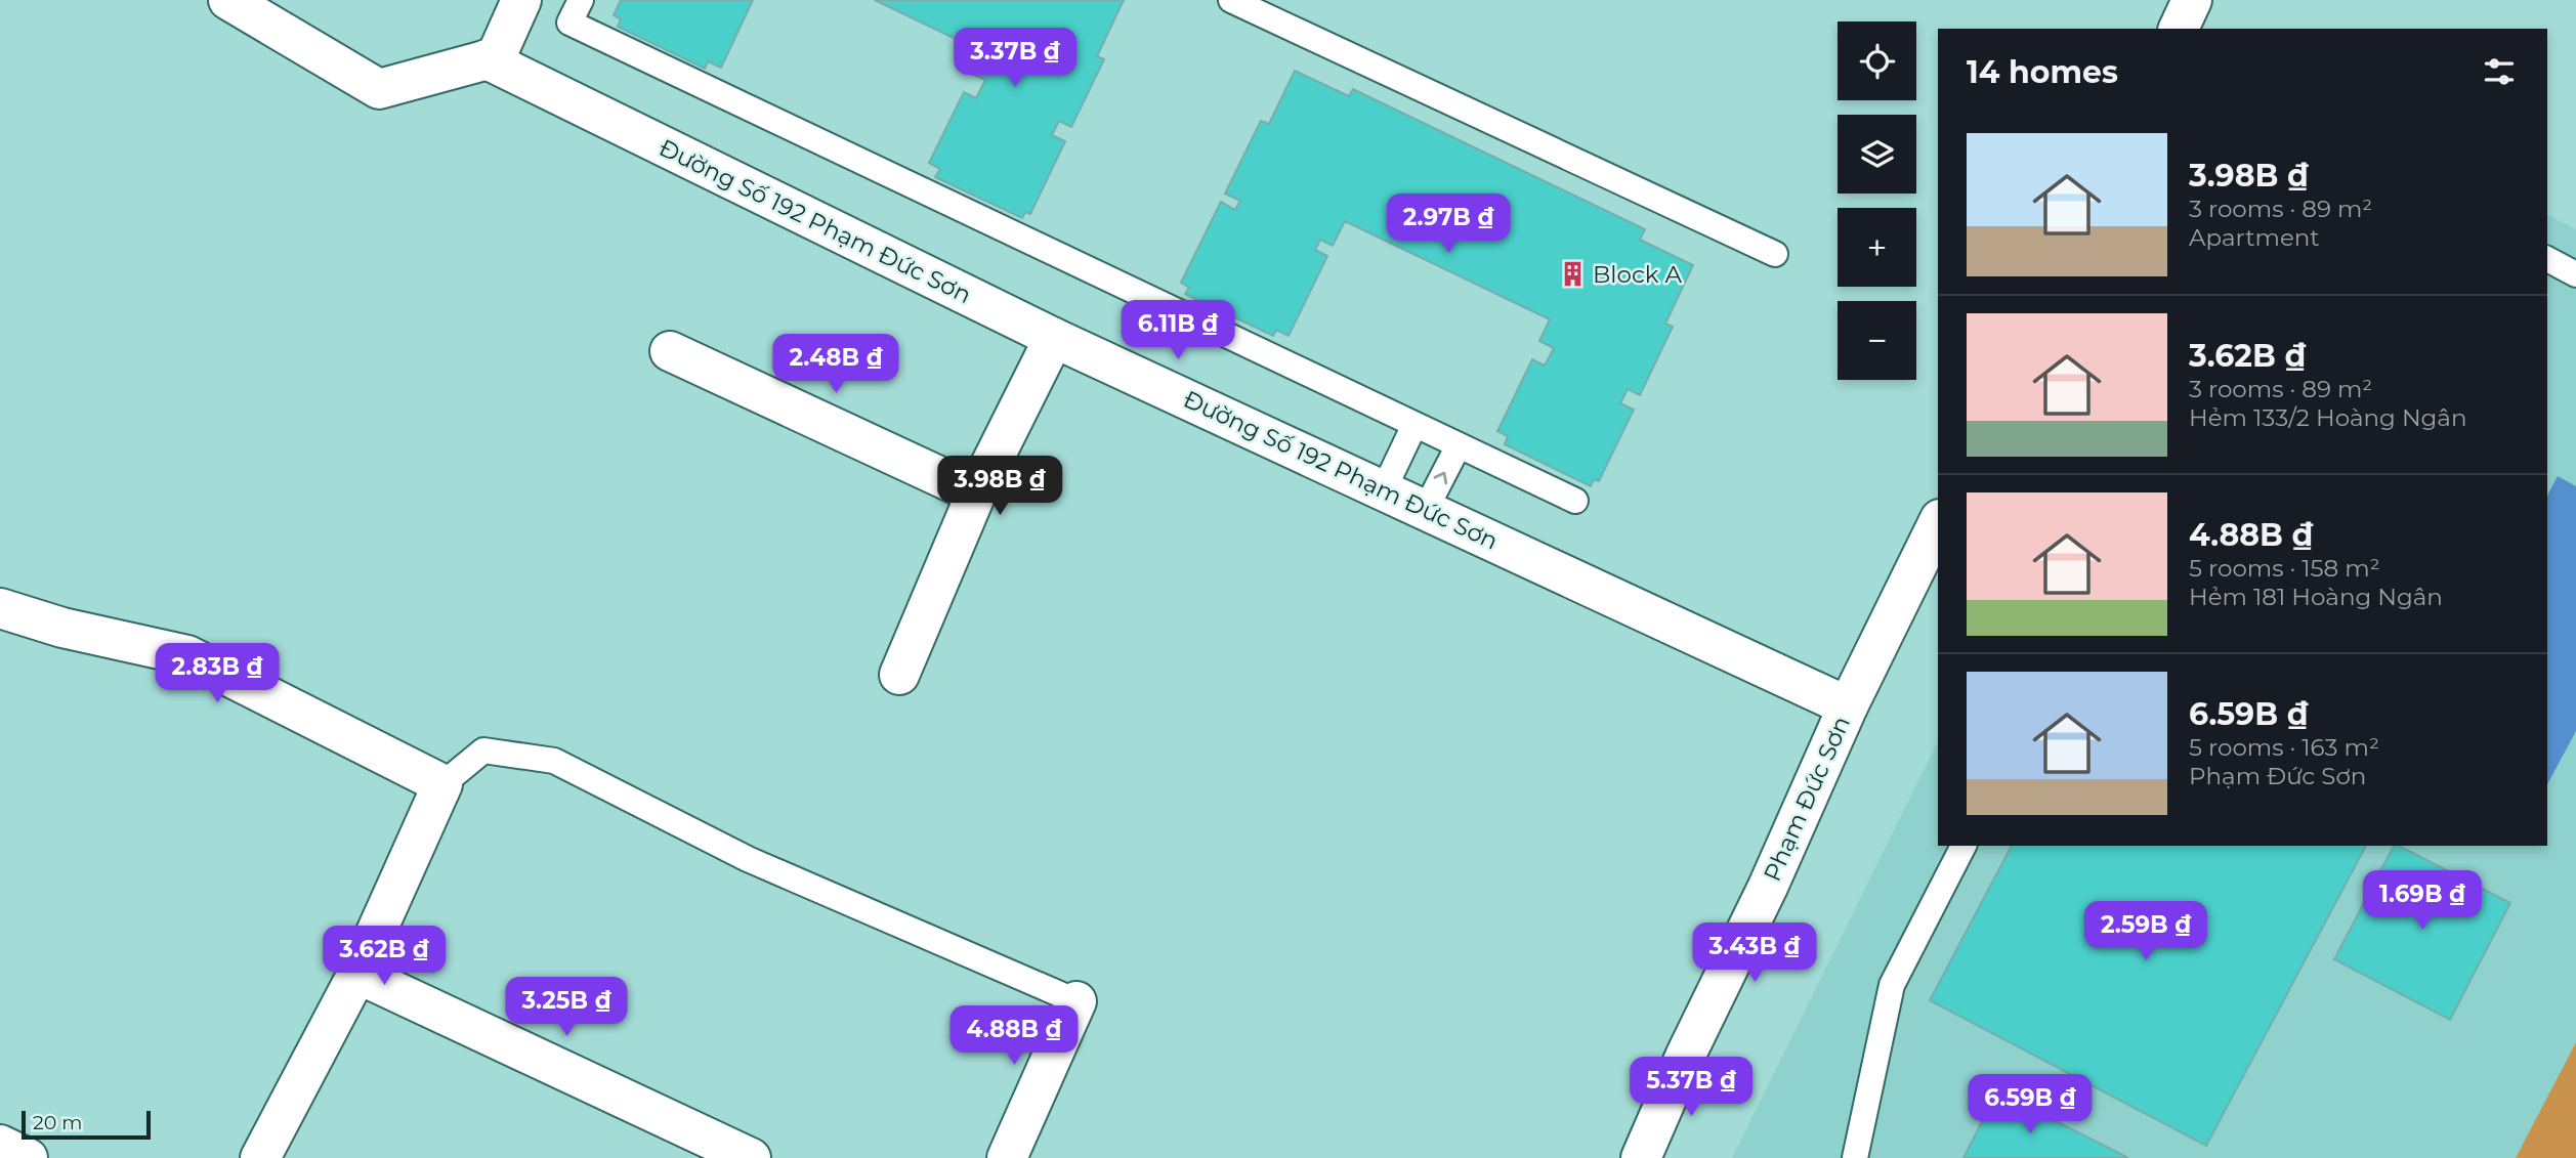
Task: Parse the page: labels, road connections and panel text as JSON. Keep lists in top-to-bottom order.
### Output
{
  "streets": {
    "street": ["Đường Số 192 Phạm Đức Sơn", "Phạm Đức Sơn"]
  },
  "crossings": [
    ["Đường Số 192 Phạm Đức Sơn", "Phạm Đức Sơn"]
  ],
  "places": {
    "building": ["Block A"]
  },
  "scale_bar": "20 m",
  "page": {
    "map_buttons": ["+", "−"],
    "price": [
      "3.37B ₫",
      "2.97B ₫",
      "6.11B ₫",
      "2.48B ₫",
      "3.98B ₫",
      "2.83B ₫",
      "1.69B ₫",
      "2.59B ₫",
      "3.43B ₫",
      "3.62B ₫",
      "3.25B ₫",
      "4.88B ₫",
      "5.37B ₫",
      "6.59B ₫"
    ],
    "heading": "14 homes",
    "list": [
      {
        "name": "3.98B ₫",
        "note": "3 rooms · 89 m² · Apartment"
      },
      {
        "name": "3.62B ₫",
        "note": "3 rooms · 89 m² · Hẻm 133/2 Hoàng Ngân"
      },
      {
        "name": "4.88B ₫",
        "note": "5 rooms · 158 m² · Hẻm 181 Hoàng Ngân"
      },
      {
        "name": "6.59B ₫",
        "note": "5 rooms · 163 m² · Phạm Đức Sơn"
      }
    ],
    "scale": "20 m"
  }
}
